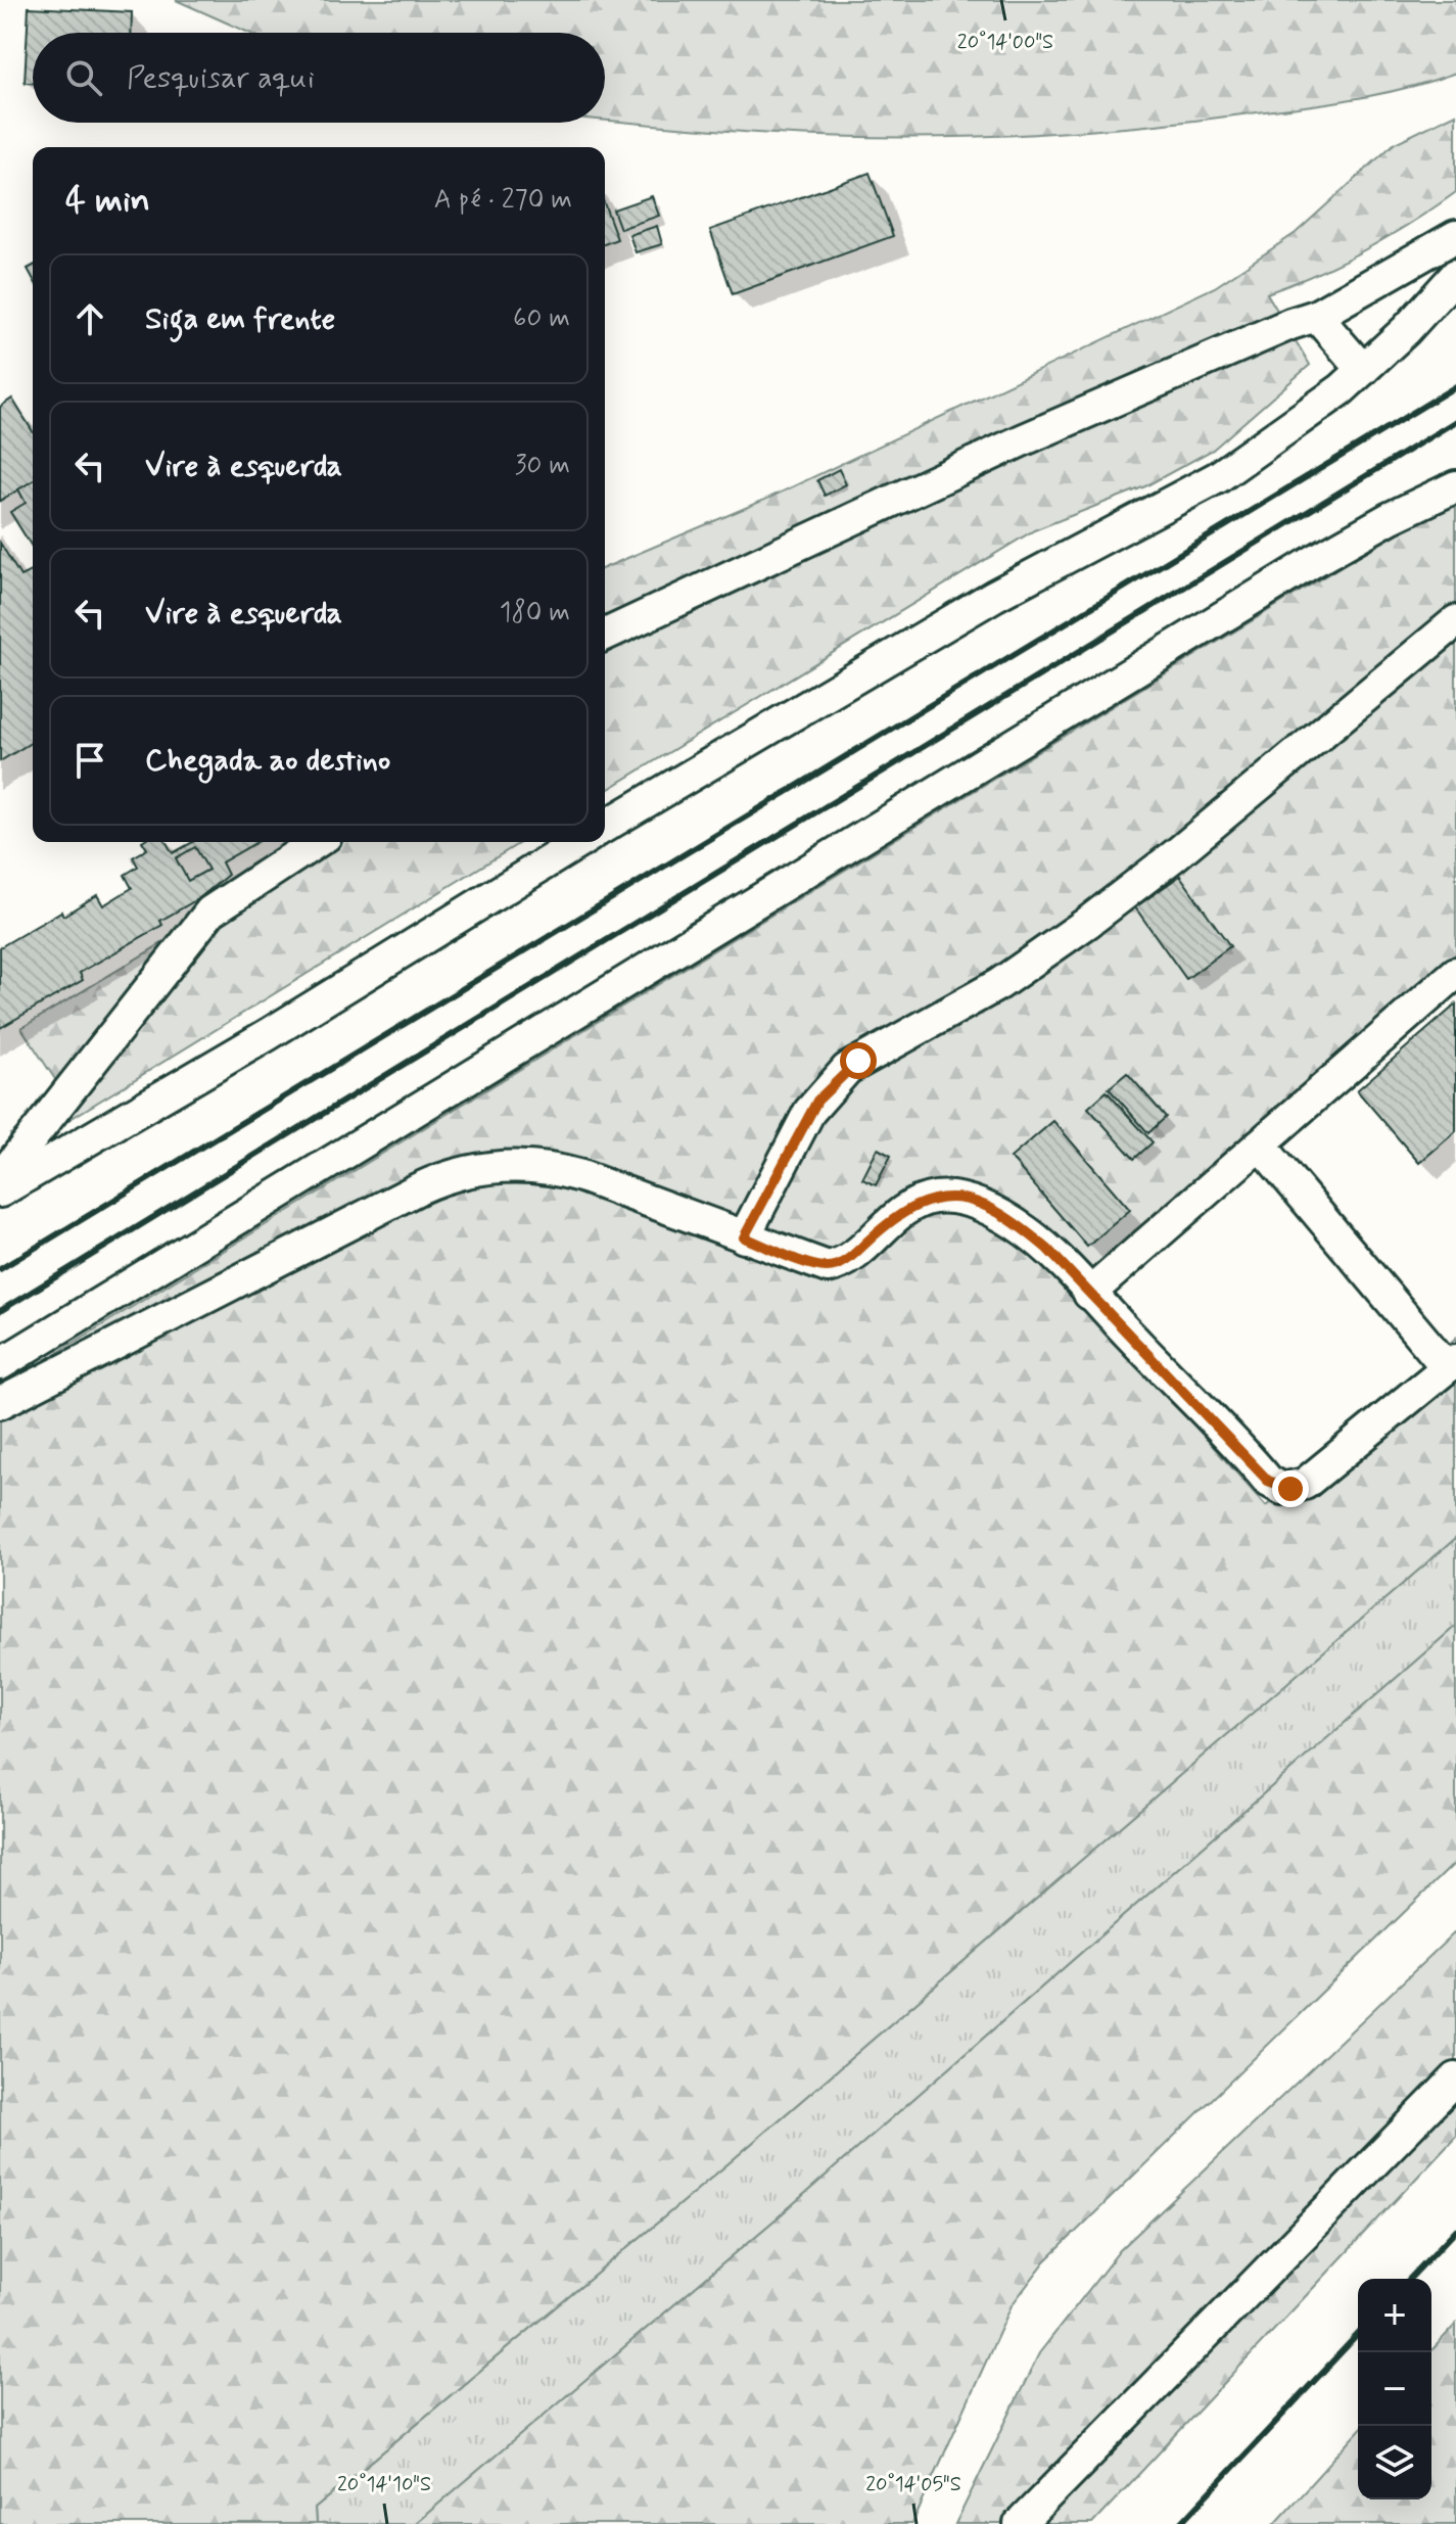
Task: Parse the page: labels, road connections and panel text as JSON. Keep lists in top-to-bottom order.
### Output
{
  "page": {
    "search": "Pesquisar aqui",
    "heading": ["4 min", "A pé · 270 m"],
    "list": [
      ["Siga em frente", "60 m"],
      ["Vire à esquerda", "30 m"],
      ["Vire à esquerda", "180 m"],
      "Chegada ao destino"
    ],
    "map_buttons": ["+", "−"]
  },
  "coordinates": ["20°14'00\"S", "20°14'10\"S", "20°14'05\"S"]
}
